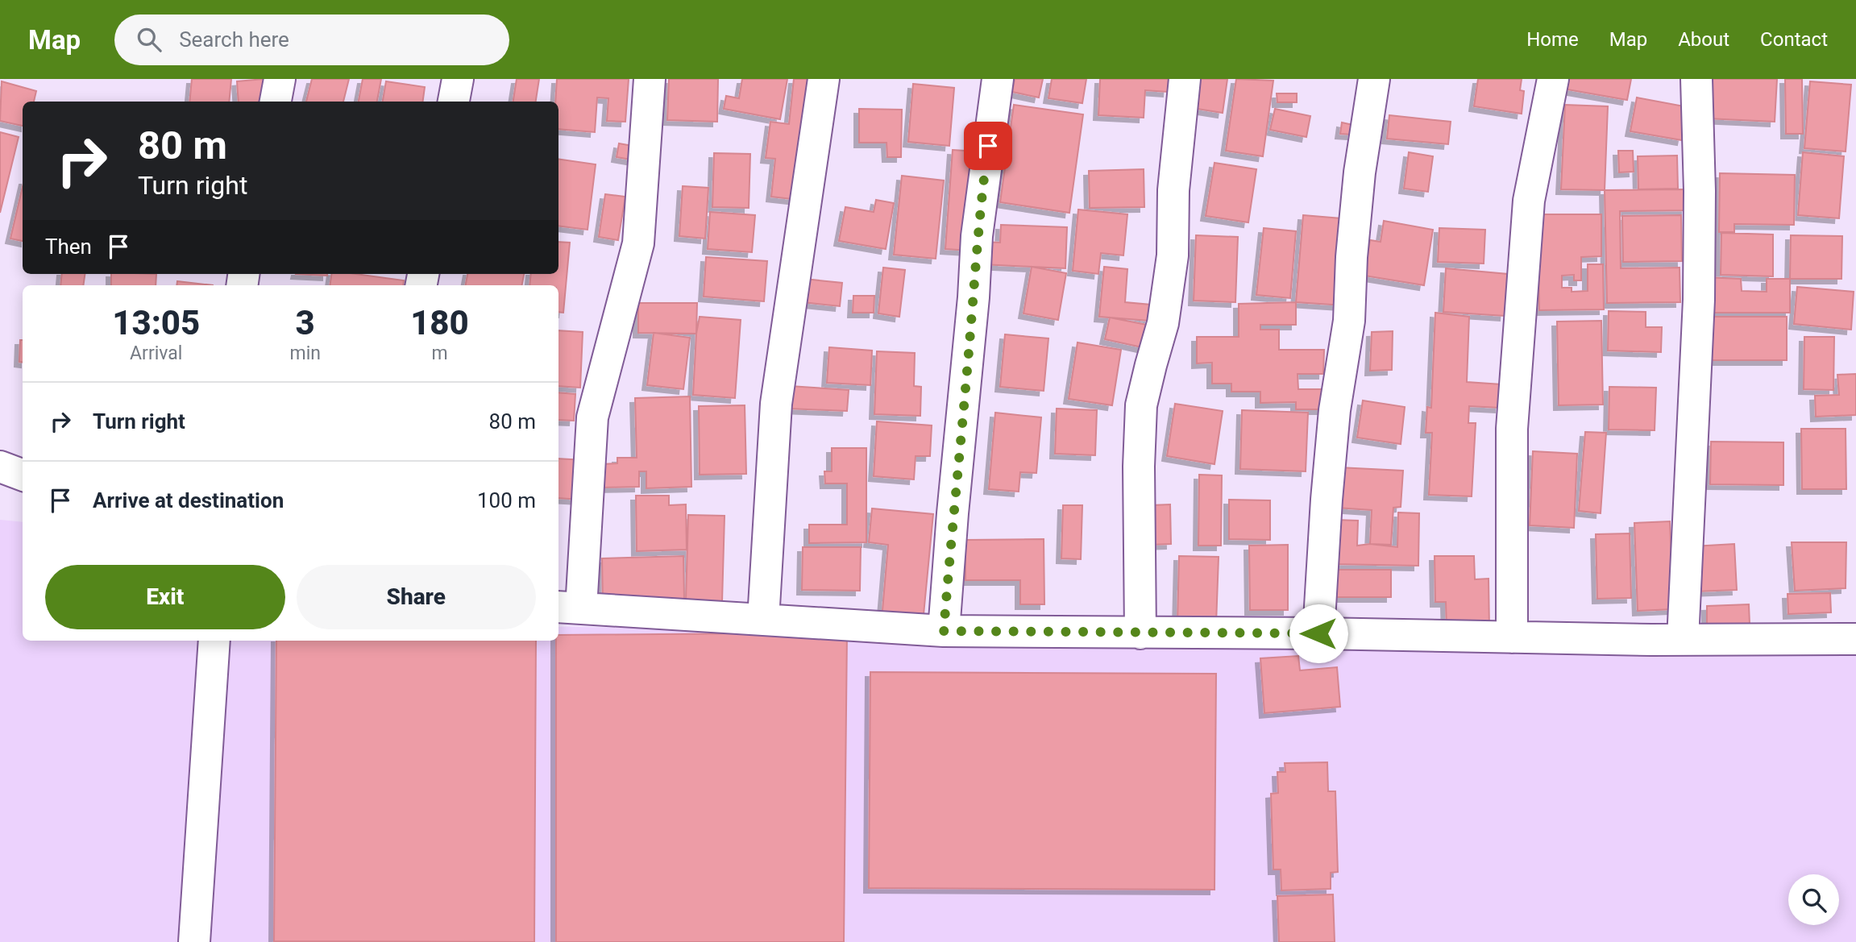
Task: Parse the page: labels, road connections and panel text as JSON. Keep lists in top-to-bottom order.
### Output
{
  "page": {
    "header": "Map",
    "search": "Search here",
    "nav": [
      "Home",
      "Map",
      "About",
      "Contact"
    ],
    "turn": ["80 m", "Turn right"],
    "then": "Then",
    "eta": [
      "13:05",
      "Arrival",
      "3",
      "min",
      "180",
      "m"
    ],
    "list": [
      {
        "name": "Turn right",
        "value": "80 m"
      },
      {
        "name": "Arrive at destination",
        "value": "100 m"
      }
    ],
    "buttons": ["Exit", "Share"]
  }
}
